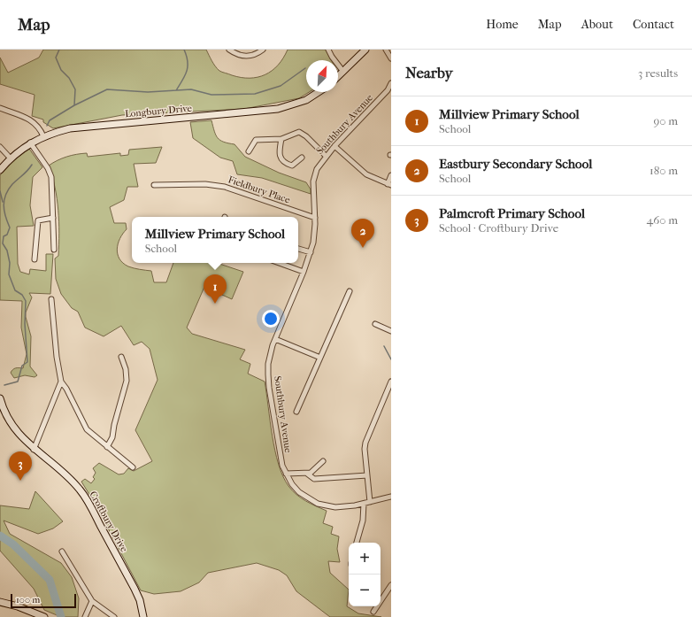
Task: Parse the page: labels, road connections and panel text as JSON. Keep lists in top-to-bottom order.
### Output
{
  "streets": {
    "street": [
      "Longbury Drive",
      "Southbury Avenue",
      "Fieldbury Place",
      "Croftbury Drive"
    ]
  },
  "crossings": [
    ["Southbury Avenue", "Fieldbury Place"]
  ],
  "scale_bar": "100 m",
  "north": "top right",
  "page": {
    "header": "Map",
    "nav": [
      "Home",
      "Map",
      "About",
      "Contact"
    ],
    "heading": ["Nearby", "3 results"],
    "list": [
      {
        "mark": "1",
        "name": "Millview Primary School",
        "note": "School",
        "value": "90 m"
      },
      {
        "mark": "2",
        "name": "Eastbury Secondary School",
        "note": "School",
        "value": "180 m"
      },
      {
        "mark": "3",
        "name": "Palmcroft Primary School",
        "note": "School · Croftbury Drive",
        "value": "460 m"
      }
    ],
    "popup": ["Millview Primary School", "School"],
    "pins": ["2", "1", "3"],
    "map_buttons": ["+", "−"],
    "scale": "100 m"
  }
}
